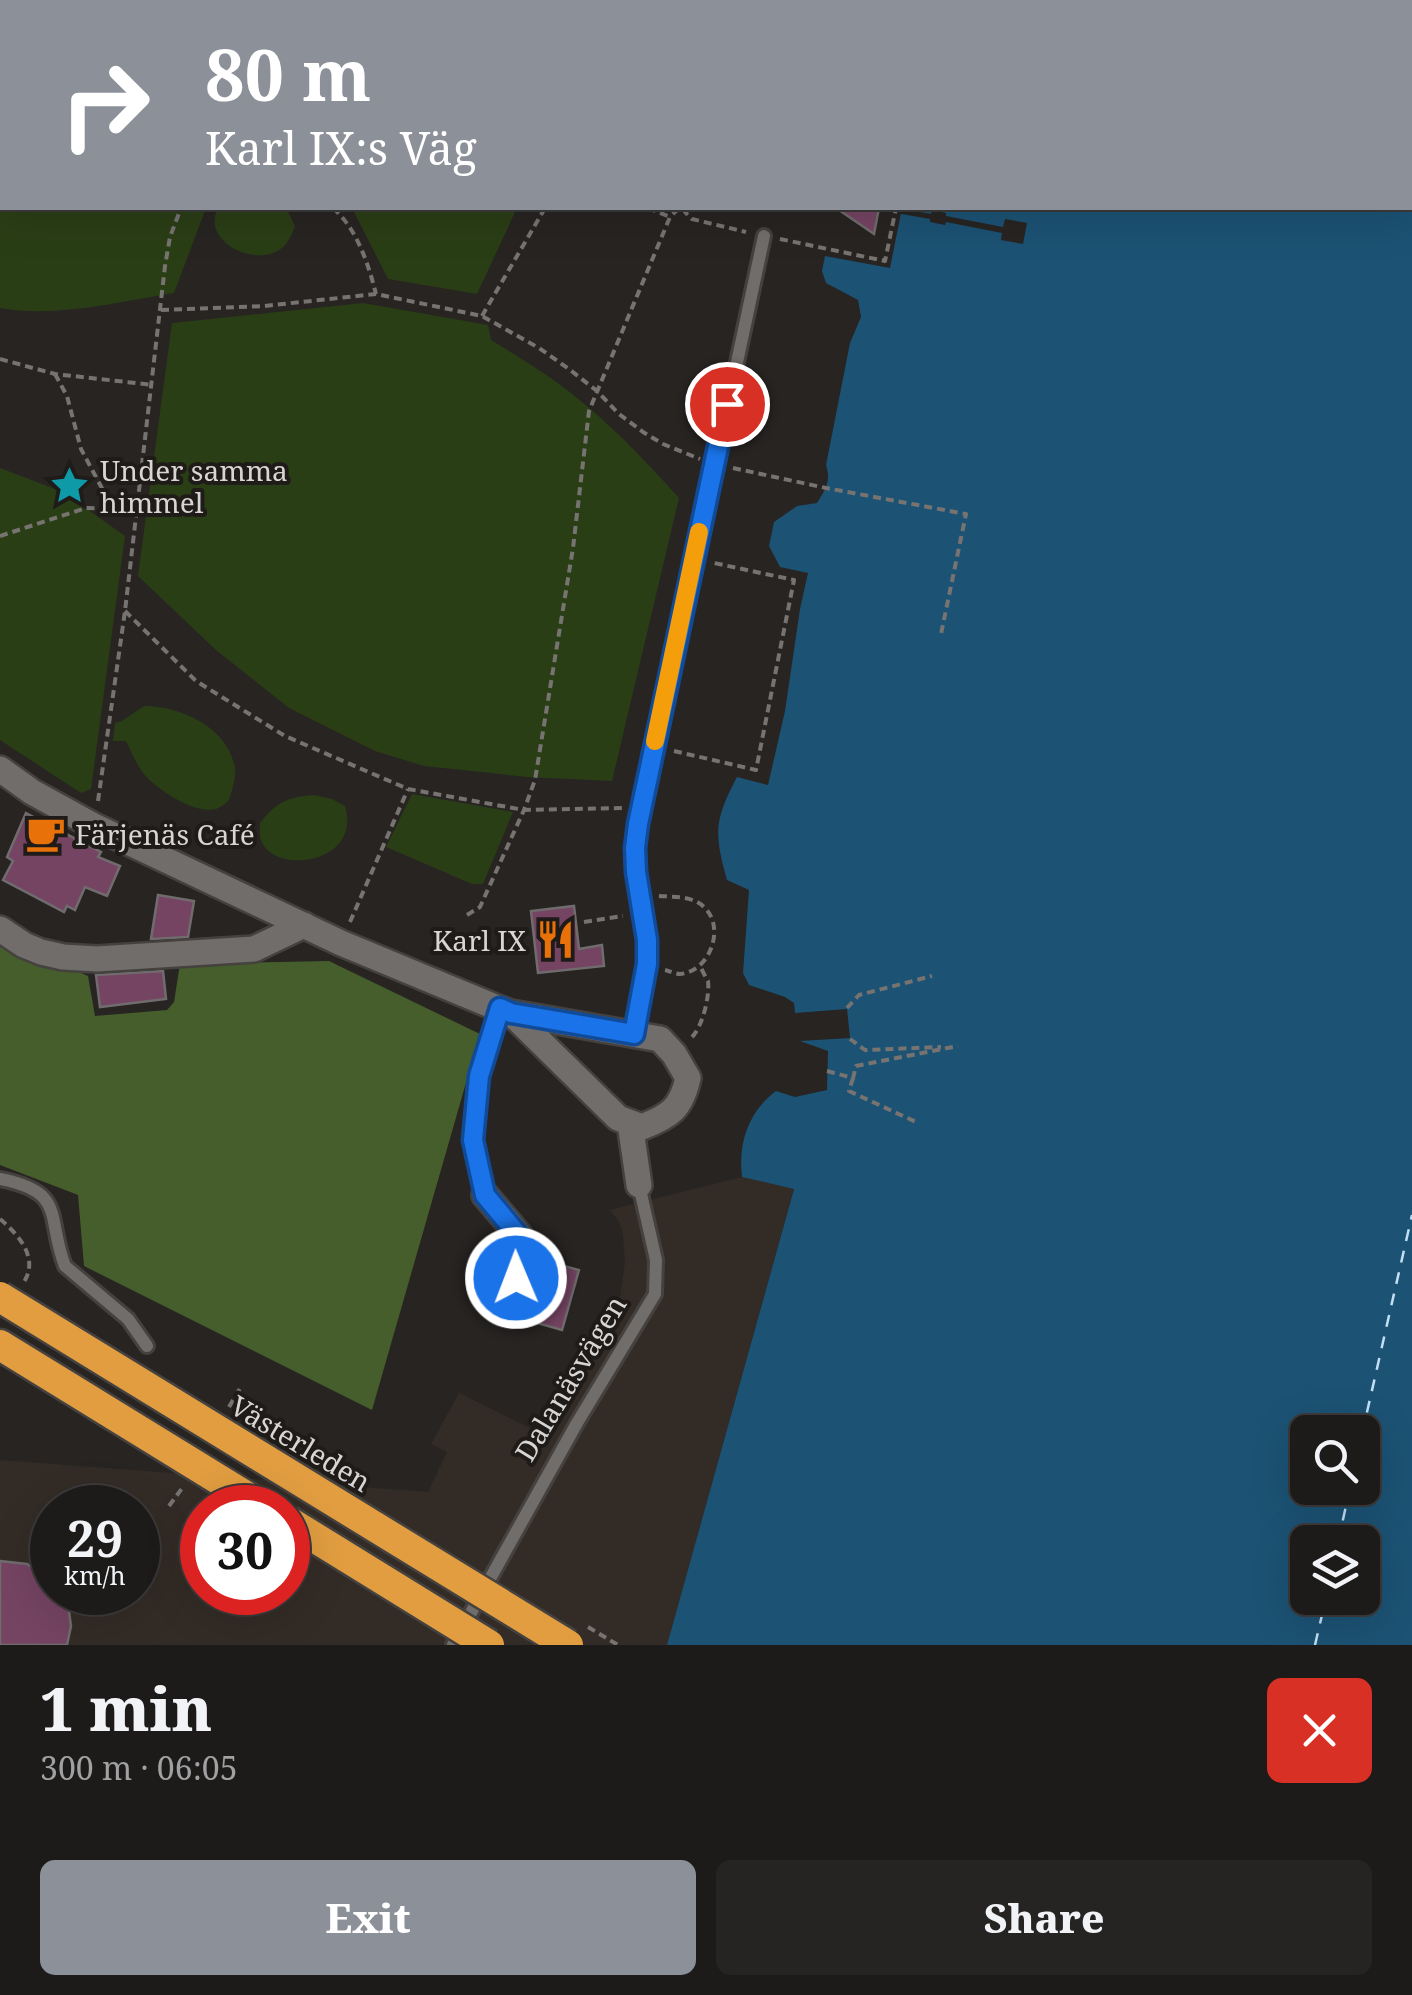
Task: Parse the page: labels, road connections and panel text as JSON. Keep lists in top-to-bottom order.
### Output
{
  "streets": {
    "highway": ["Västerleden"],
    "street": ["Dalanäsvägen"]
  },
  "places": {
    "place": ["Under samma himmel"],
    "cafe": ["Färjenäs Café"],
    "restaurant": ["Karl IX"]
  },
  "page": {
    "turn": ["80 m", "Karl IX:s Väg"],
    "speed": "29 km/h",
    "limit": "30",
    "heading": ["1 min", "300 m · 06:05"],
    "buttons": ["Exit", "Share"]
  }
}
